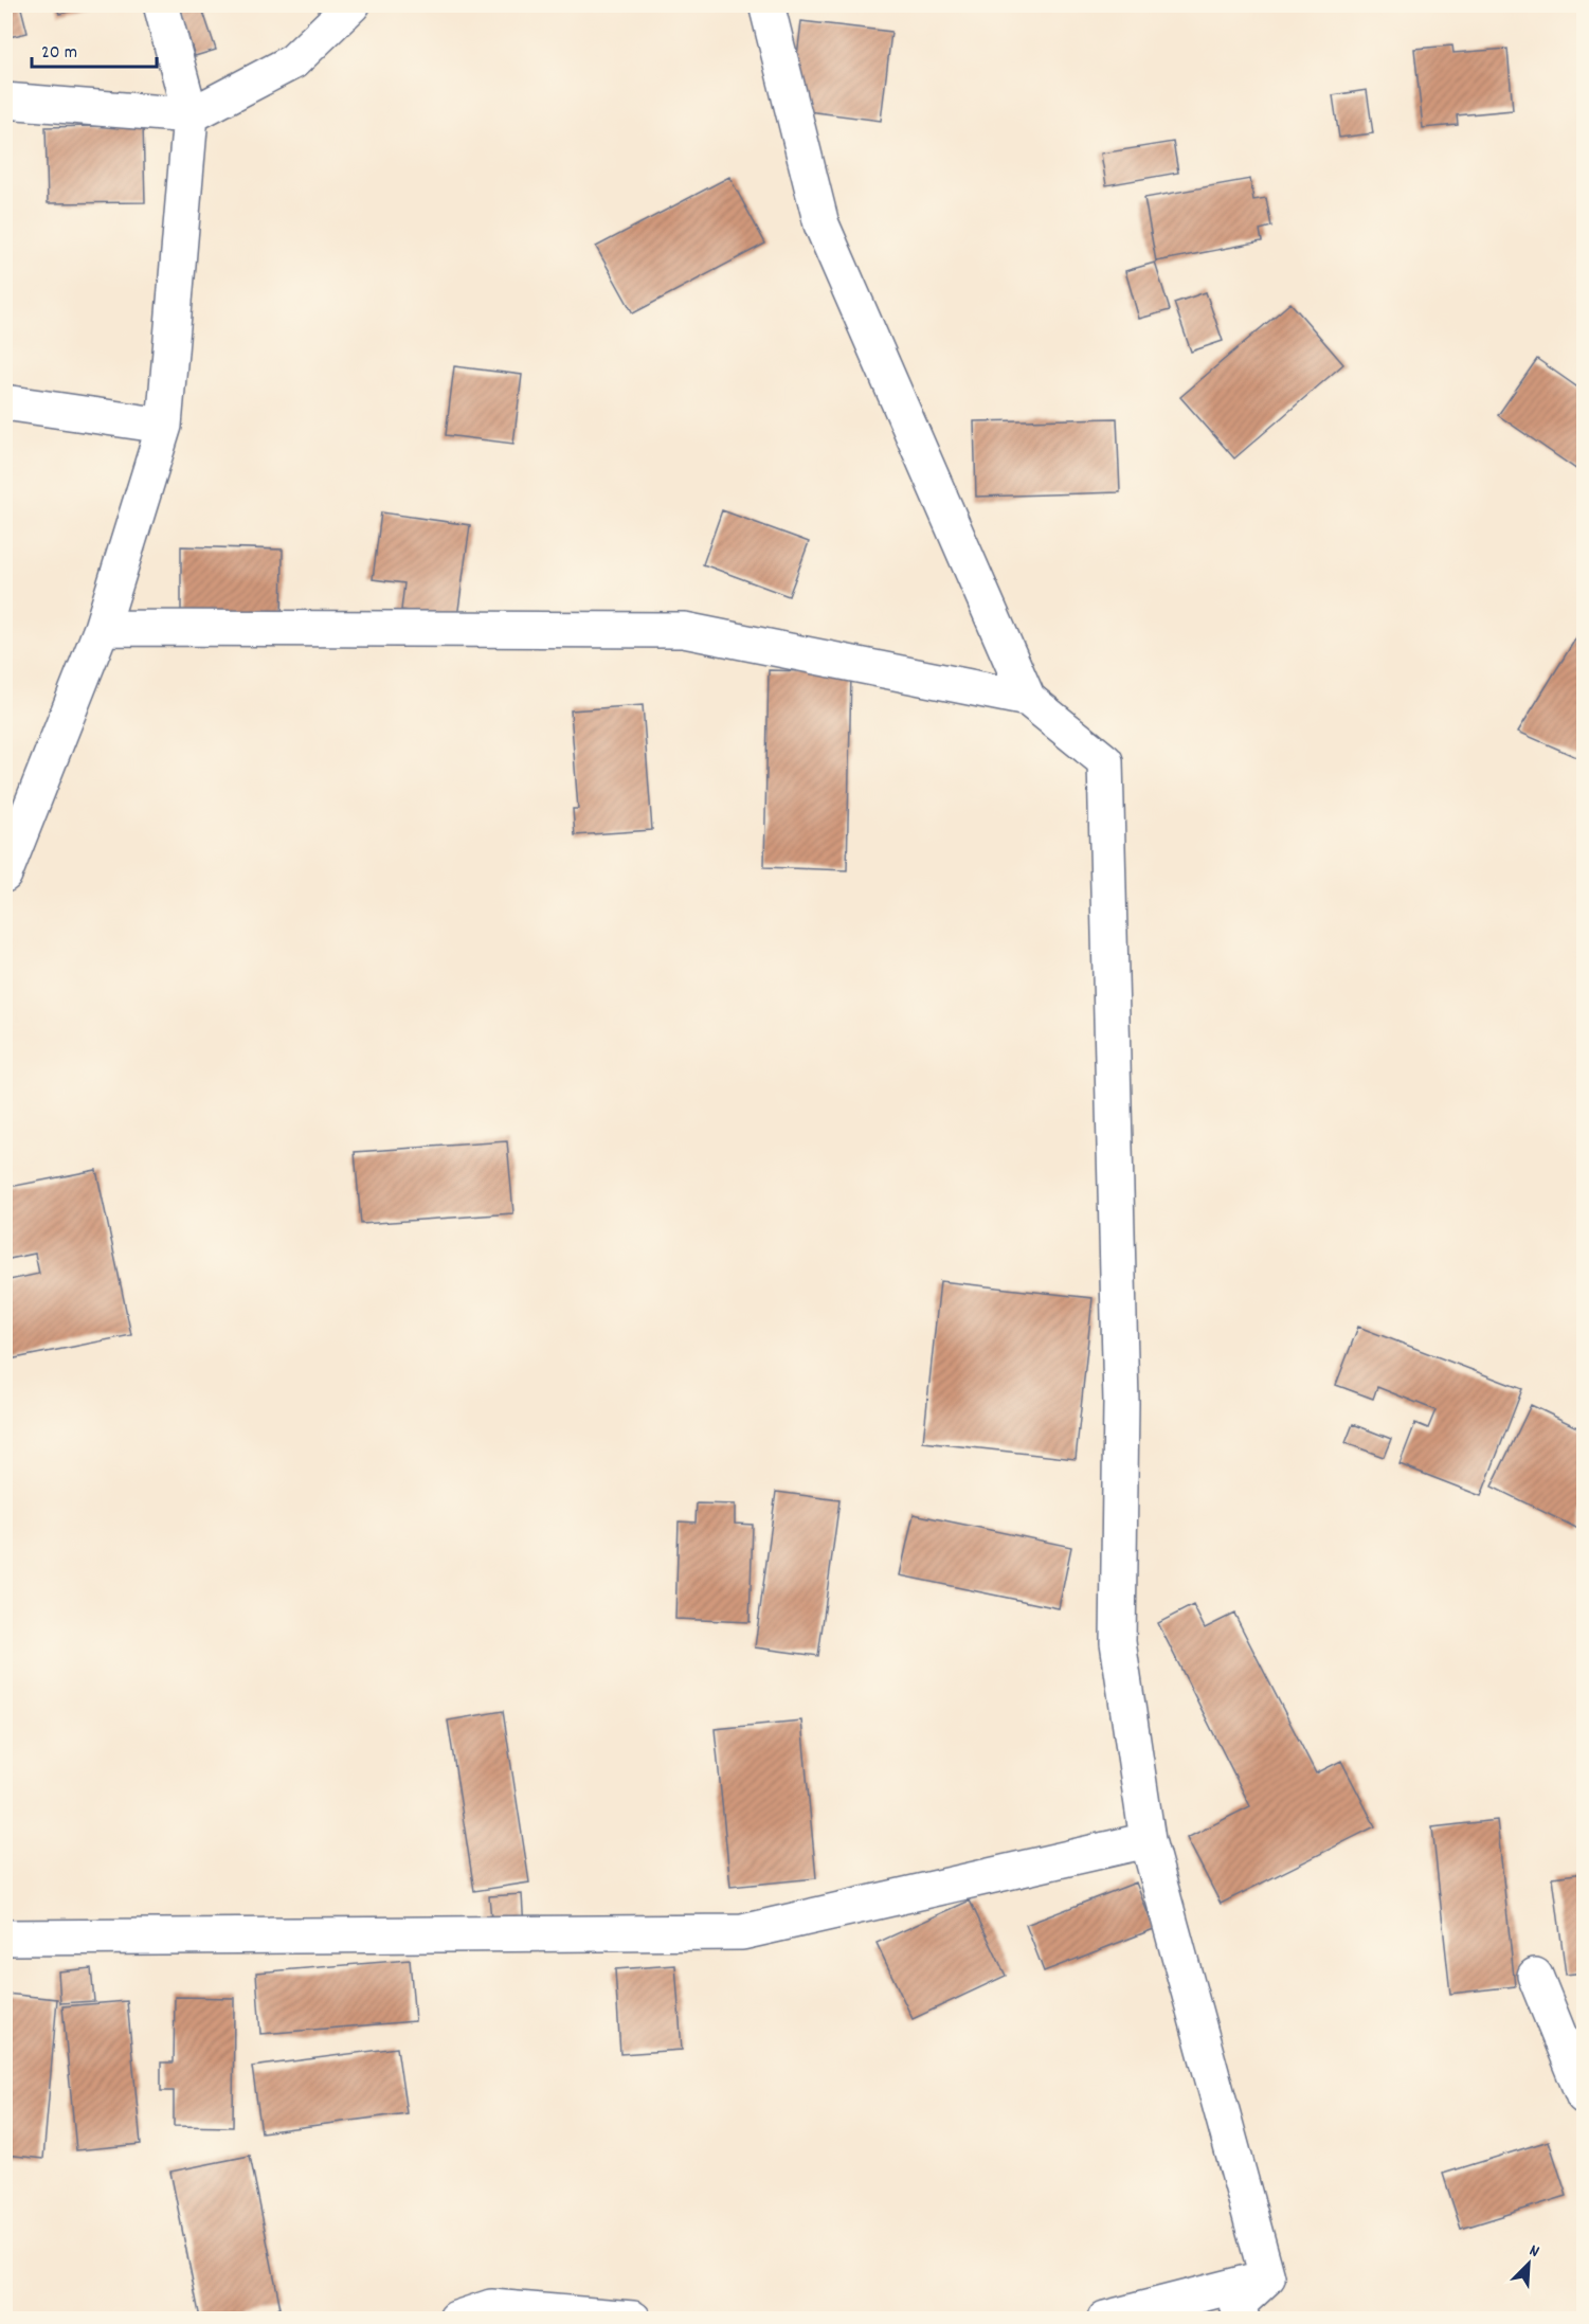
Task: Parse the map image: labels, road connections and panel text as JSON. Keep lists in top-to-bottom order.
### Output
{
  "scale_bar": "20 m",
  "north": "top right"
}
